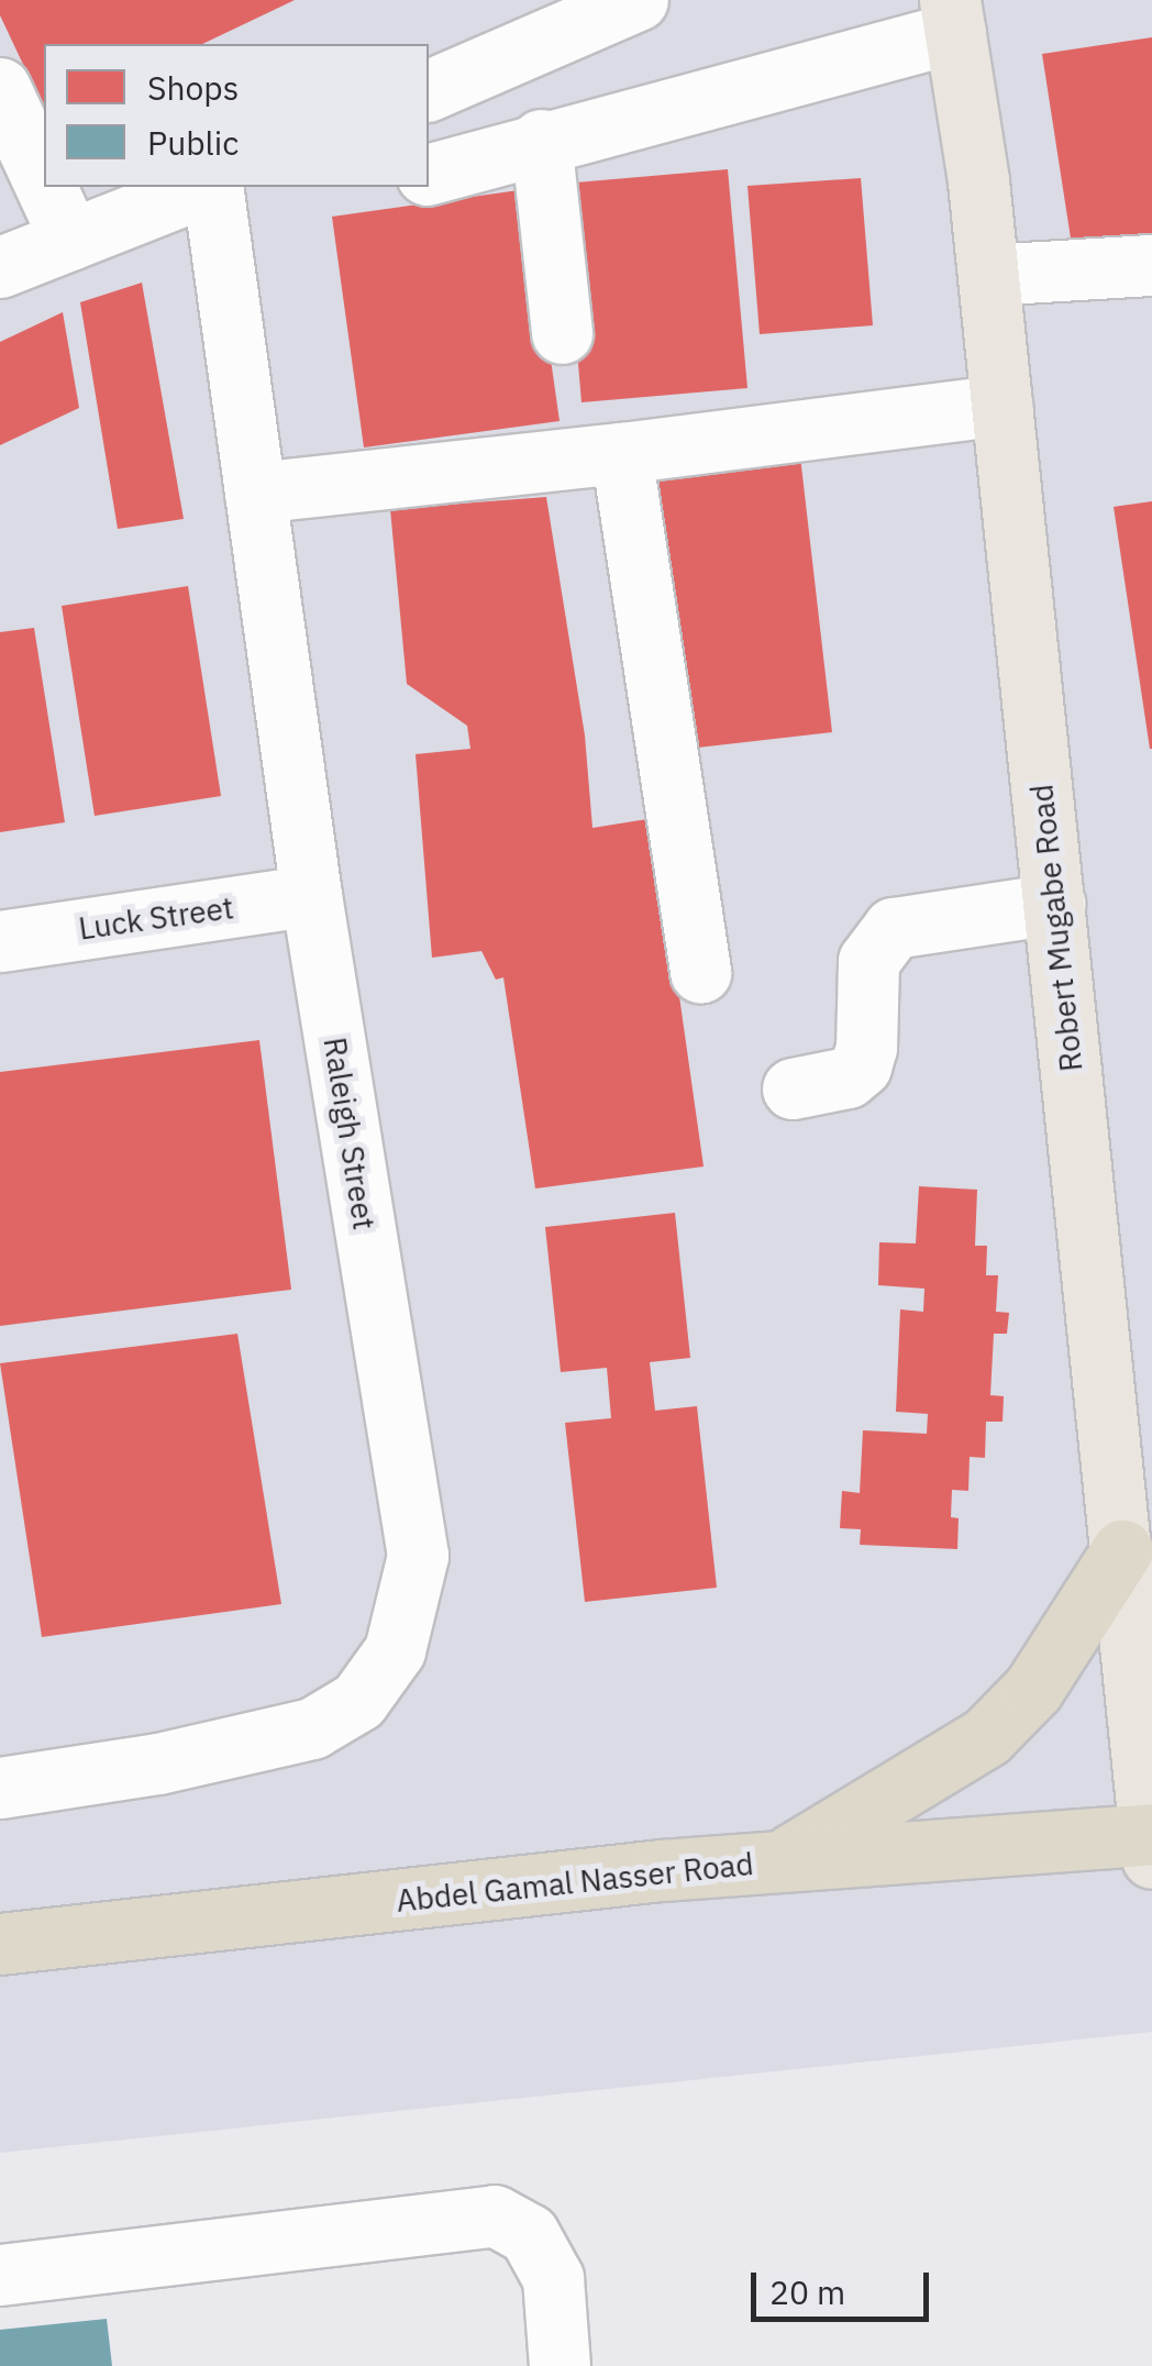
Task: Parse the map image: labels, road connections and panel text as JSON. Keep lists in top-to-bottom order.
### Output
{
  "streets": {
    "highway": ["Abdel Gamal Nasser Road"],
    "main road": ["Robert Mugabe Road"],
    "street": ["Luck Street", "Raleigh Street"]
  },
  "crossings": [
    ["Luck Street", "Raleigh Street"],
    ["Robert Mugabe Road", "Abdel Gamal Nasser Road"]
  ],
  "legend": ["Shops", "Public"],
  "scale_bar": "20 m"
}
